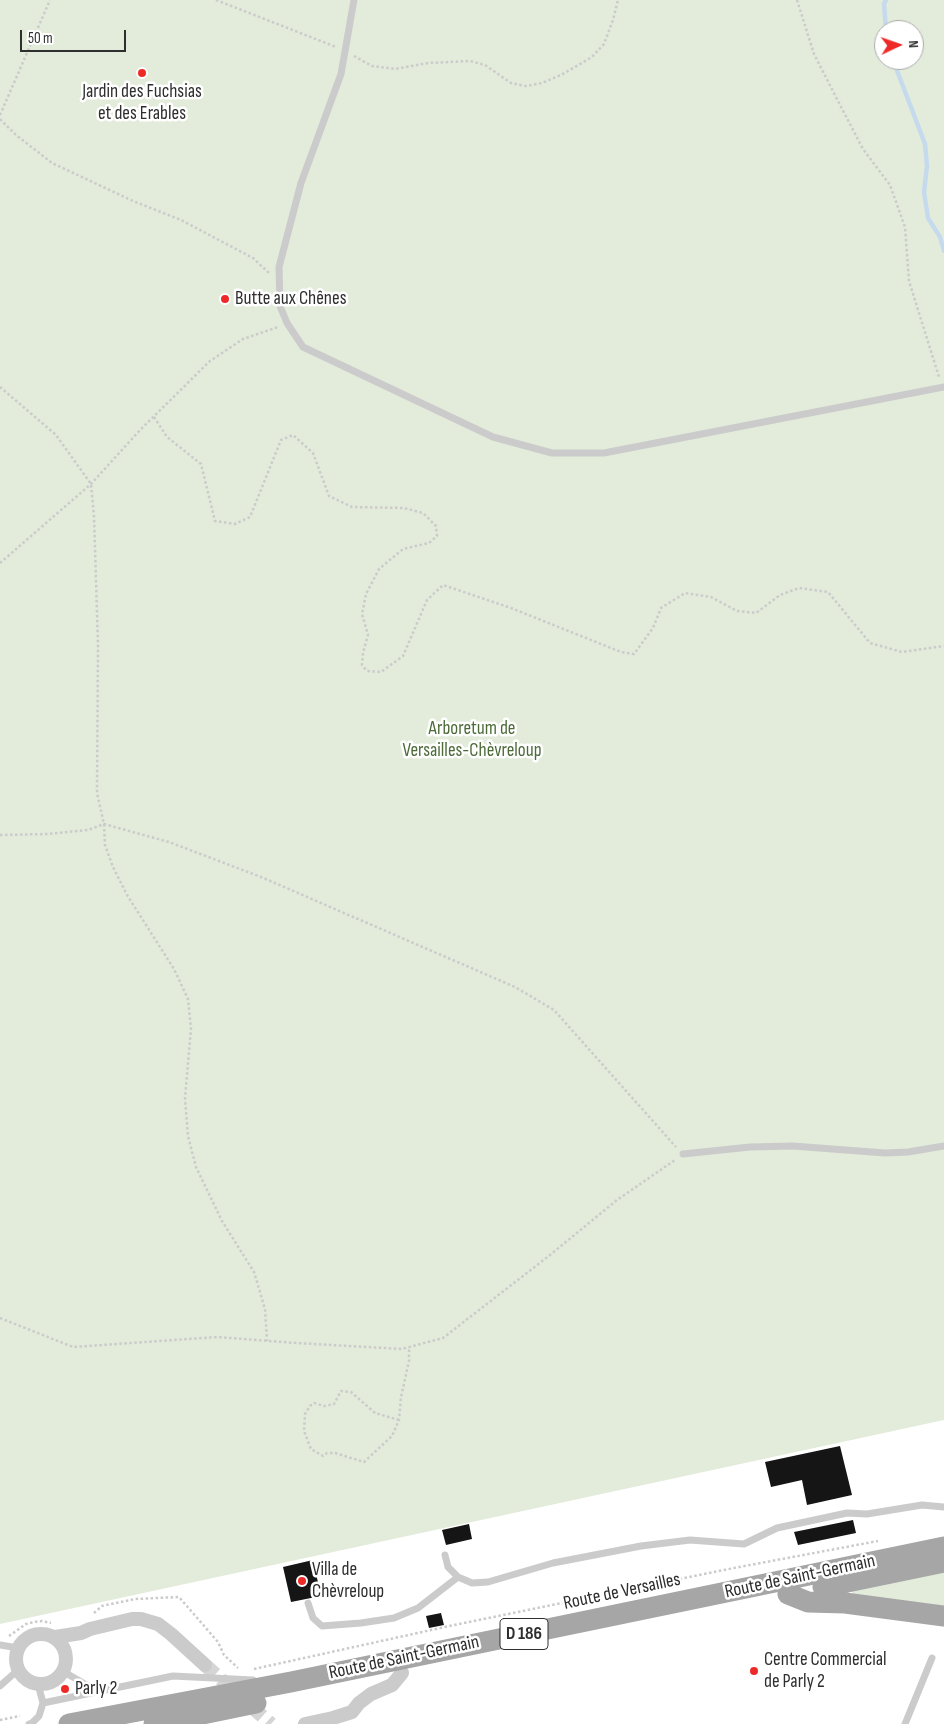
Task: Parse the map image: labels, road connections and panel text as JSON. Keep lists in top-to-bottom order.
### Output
{
  "streets": {
    "main road": ["Route de Saint-Germain", "D 186"],
    "path": ["Route de Versailles"]
  },
  "parks": ["Arboretum de Versailles-Chèvreloup"],
  "places": [
    "Jardin des Fuchsias et des Erables",
    "Butte aux Chênes",
    "Villa de Chèvreloup",
    "Centre Commercial de Parly 2",
    "Parly 2"
  ],
  "scale_bar": "50 m",
  "north": "right"
}
